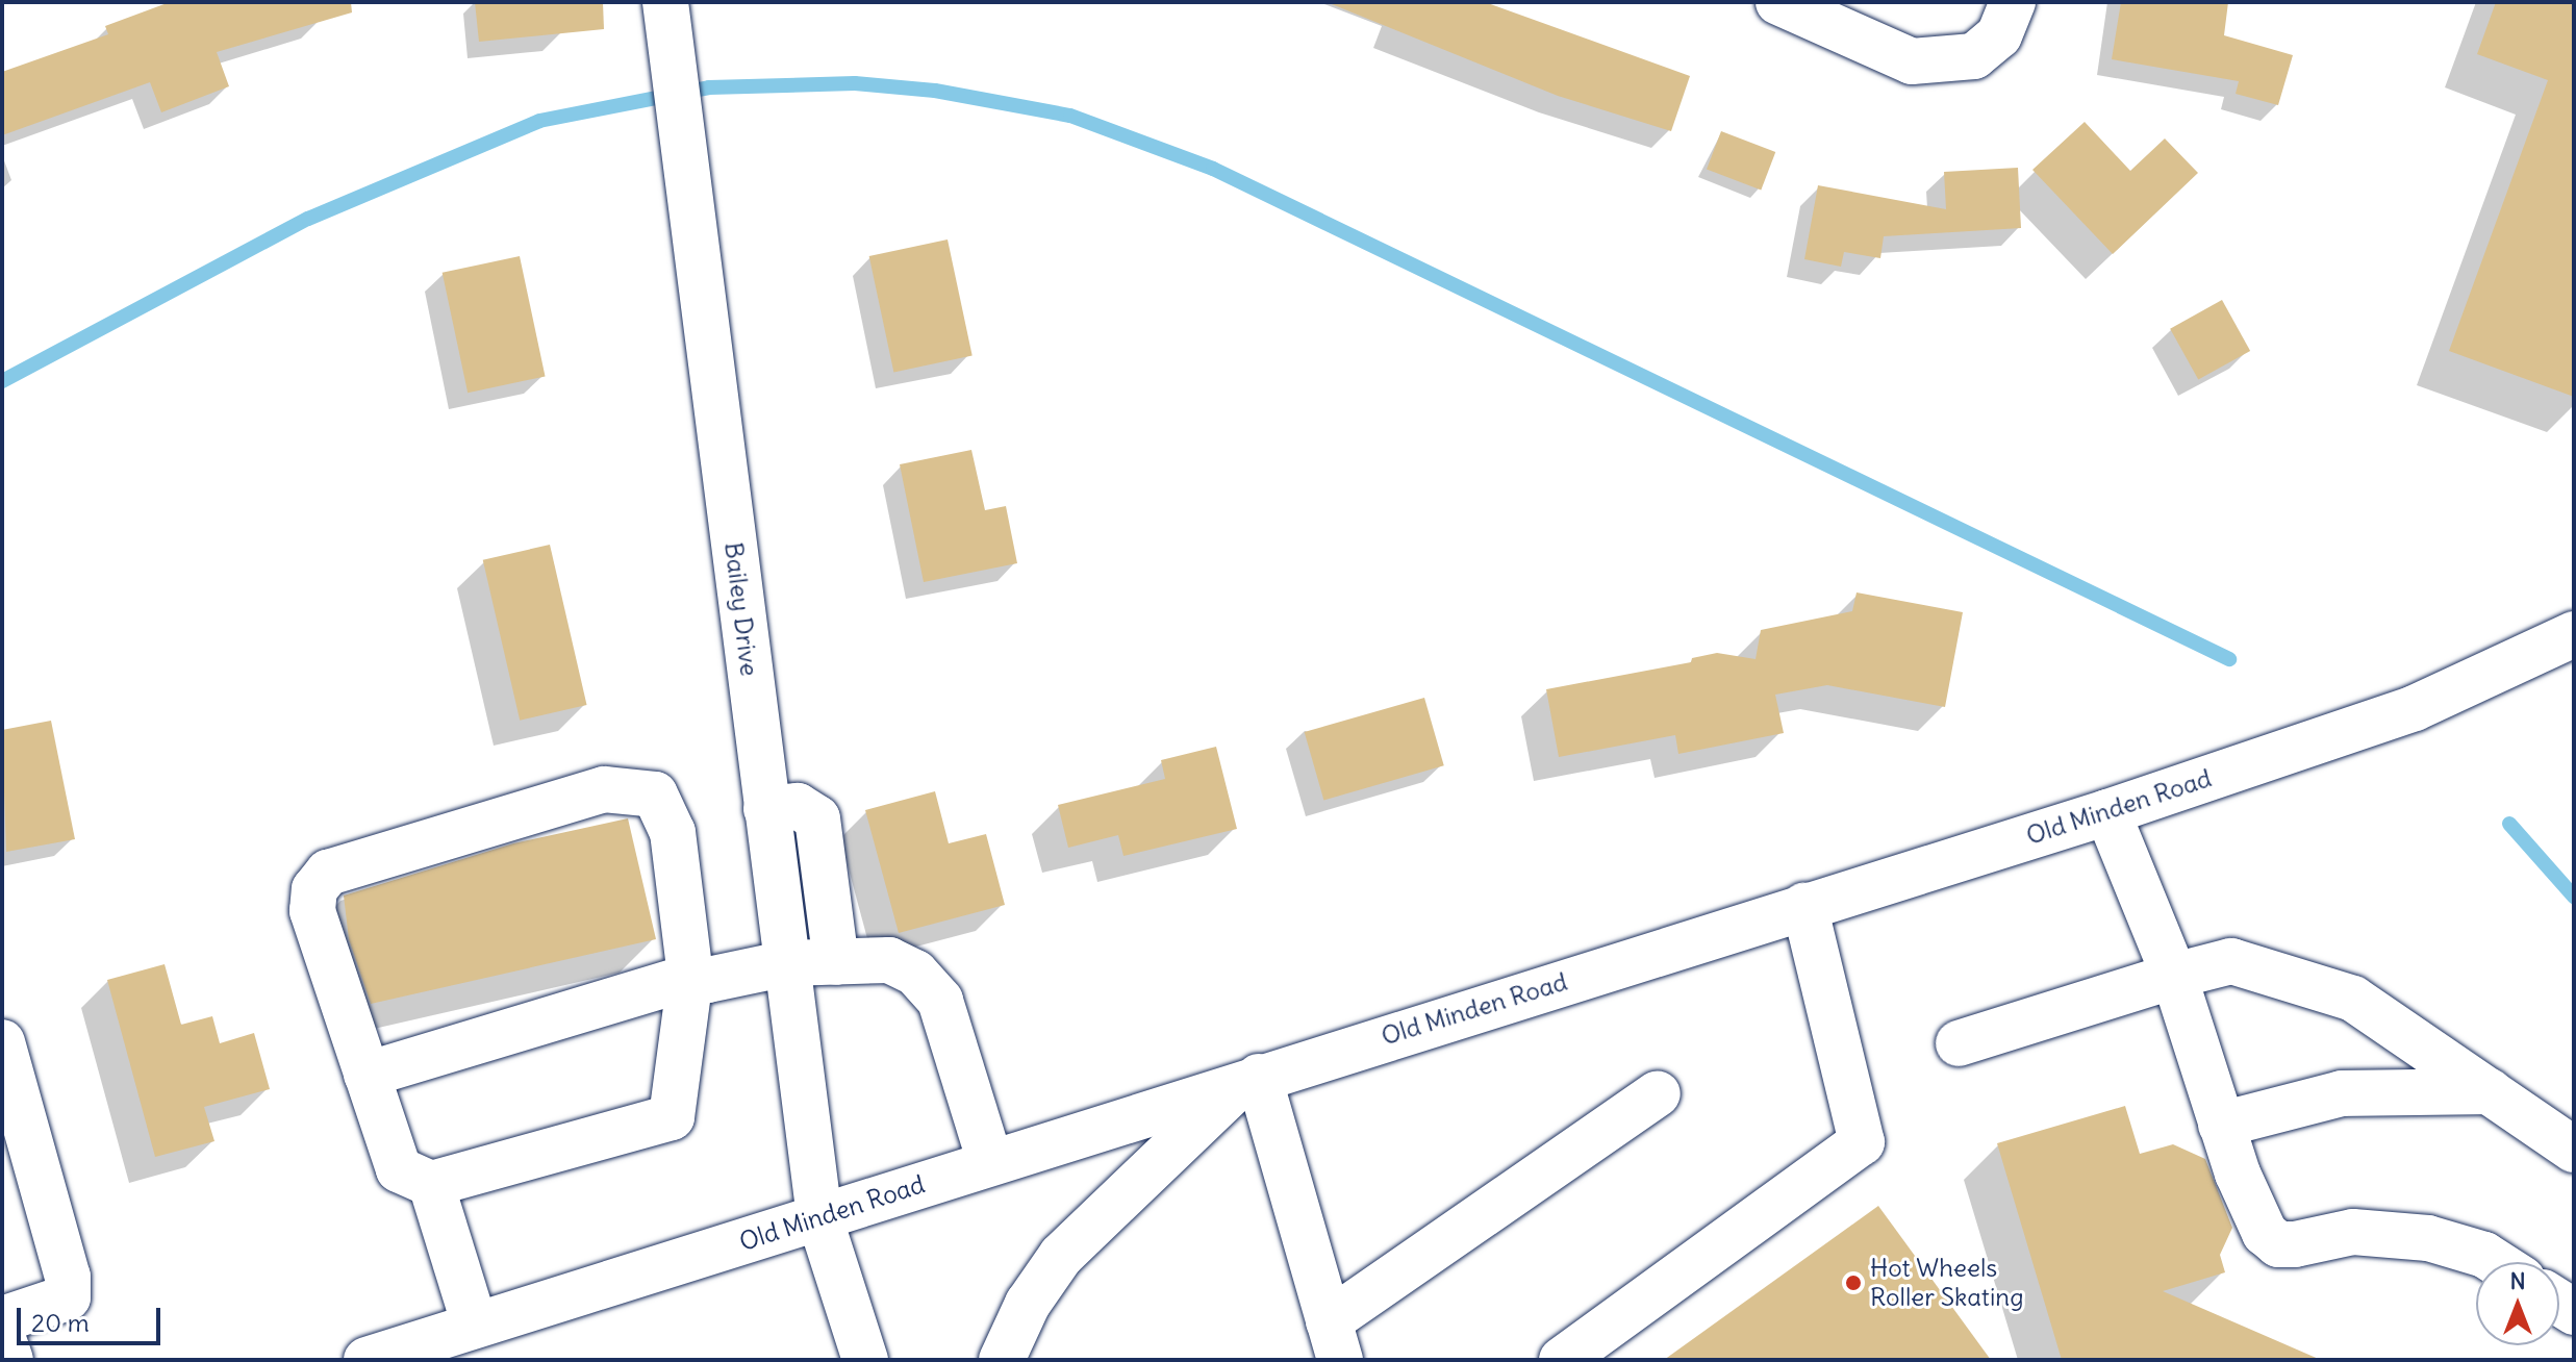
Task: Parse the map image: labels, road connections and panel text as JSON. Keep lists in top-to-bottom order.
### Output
{
  "streets": {
    "main road": ["Bailey Drive", "Old Minden Road"]
  },
  "crossings": [
    ["Bailey Drive", "Old Minden Road"]
  ],
  "places": ["Hot Wheels Roller Skating"],
  "scale_bar": "20 m",
  "north": "top"
}
